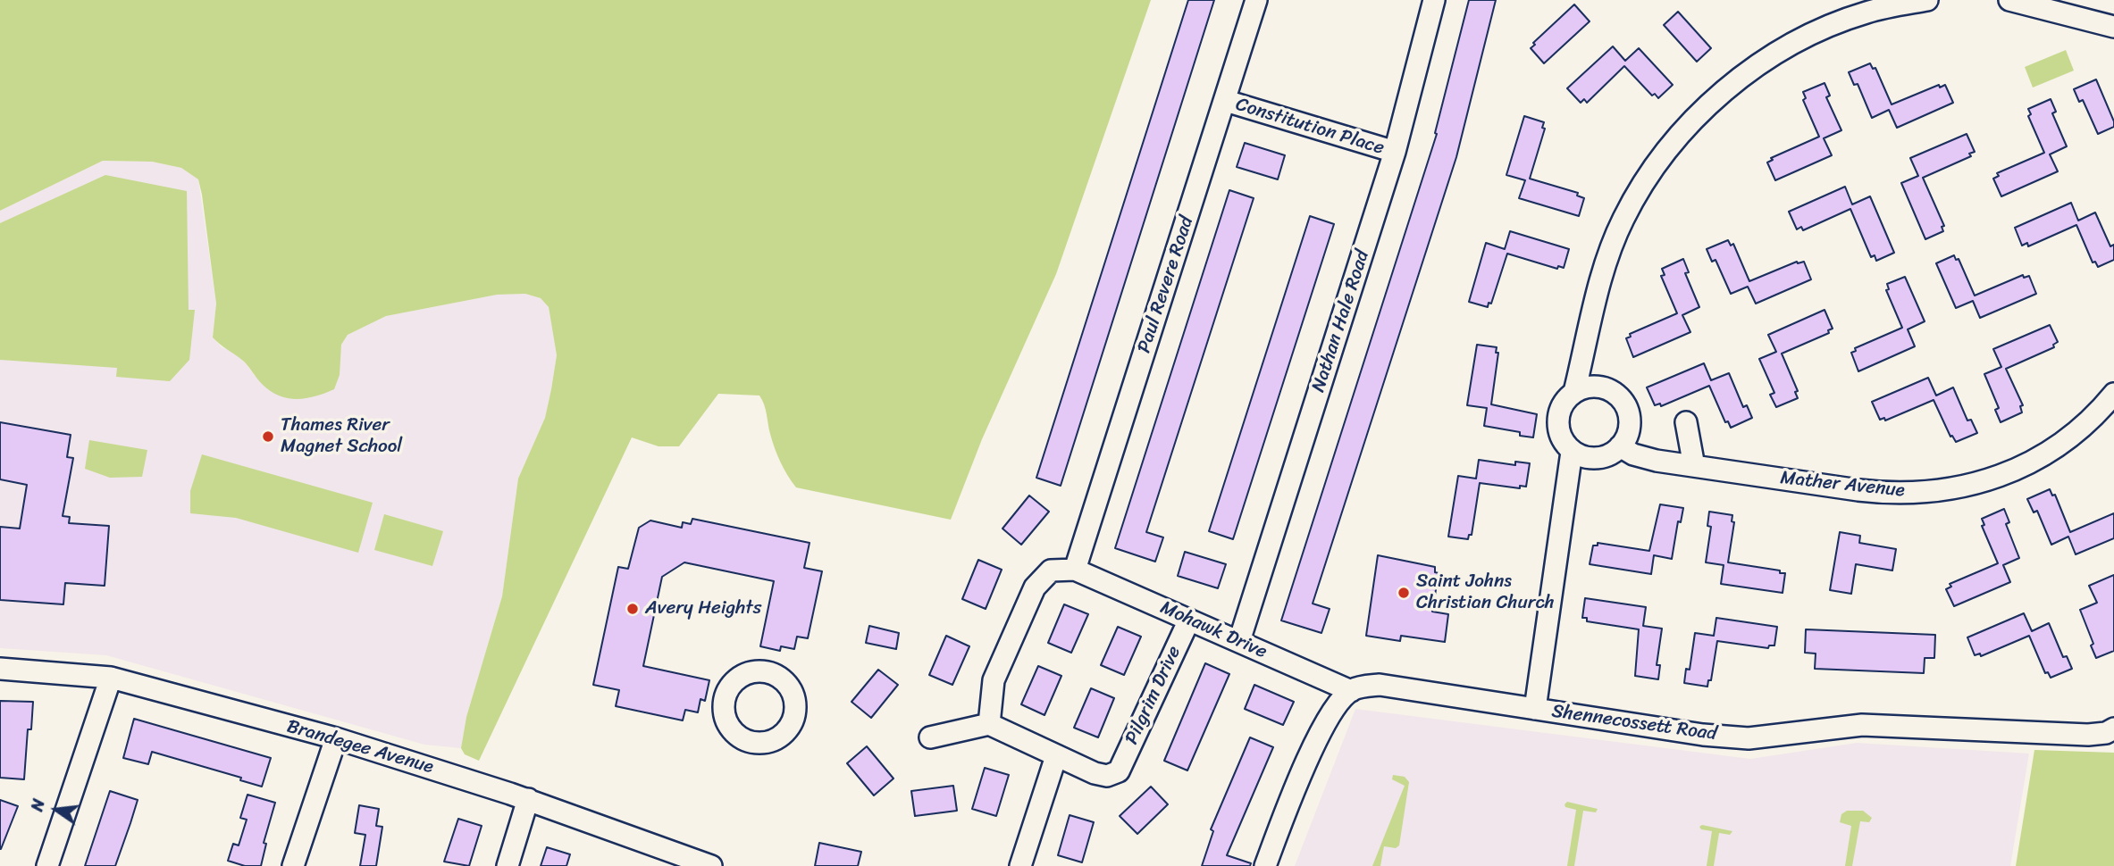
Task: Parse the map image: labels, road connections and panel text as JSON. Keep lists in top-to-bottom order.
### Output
{
  "streets": {
    "street": [
      "Constitution Place",
      "Paul Revere Road",
      "Nathan Hale Road",
      "Mather Avenue",
      "Mohawk Drive",
      "Pilgrim Drive",
      "Shennecossett Road",
      "Brandegee Avenue"
    ]
  },
  "crossings": [
    ["Constitution Place", "Paul Revere Road"],
    ["Constitution Place", "Nathan Hale Road"],
    ["Paul Revere Road", "Mohawk Drive"],
    ["Nathan Hale Road", "Mohawk Drive"],
    ["Mohawk Drive", "Pilgrim Drive"],
    ["Mohawk Drive", "Shennecossett Road"]
  ],
  "places": ["Thames River Magnet School", "Saint Johns Christian Church", "Avery Heights"],
  "north": "left"
}
